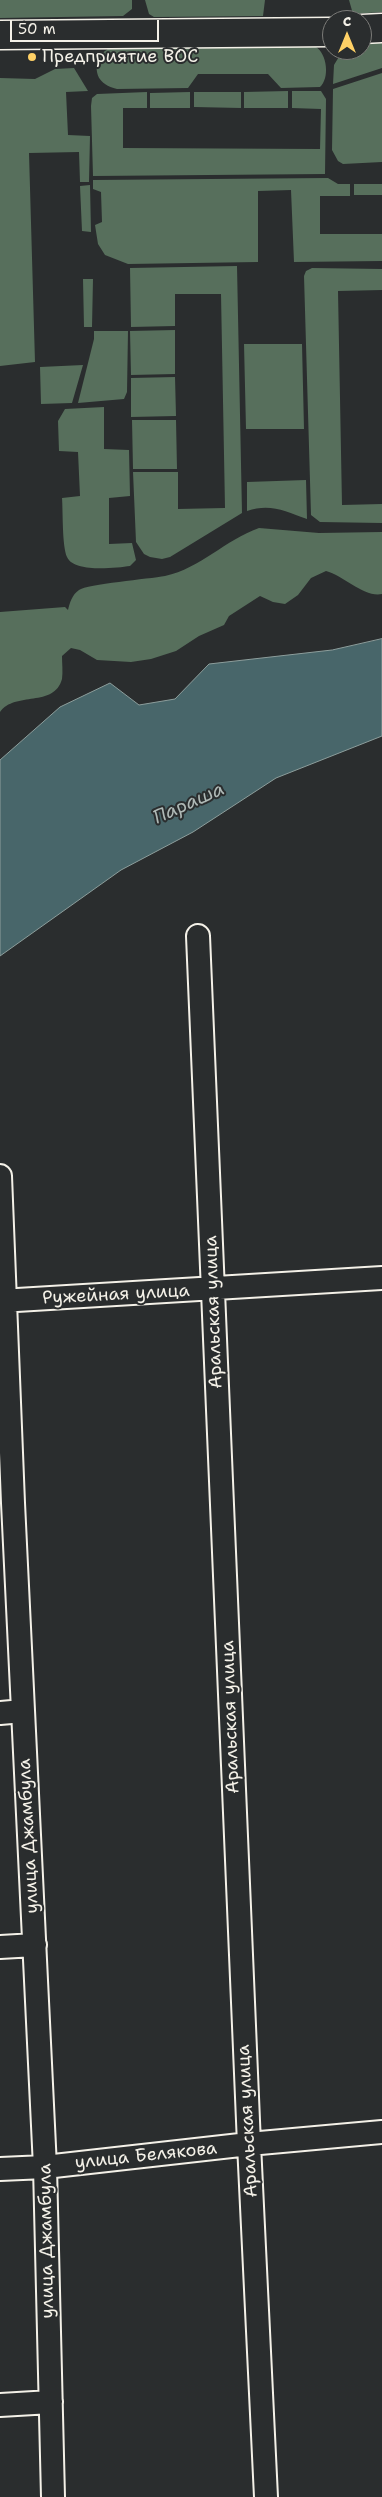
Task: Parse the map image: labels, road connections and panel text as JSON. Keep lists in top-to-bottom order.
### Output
{
  "streets": {
    "street": [
      "Ружейная улица",
      "Аральская улица",
      "улица Джамбула",
      "улица Белякова"
    ]
  },
  "crossings": [
    ["Ружейная улица", "Аральская улица"],
    ["Ружейная улица", "улица Джамбула"],
    ["Аральская улица", "улица Белякова"],
    ["улица Джамбула", "улица Белякова"]
  ],
  "water": ["Параша"],
  "places": ["Предприятие ВОС"],
  "scale_bar": "50 m",
  "north": "top"
}
